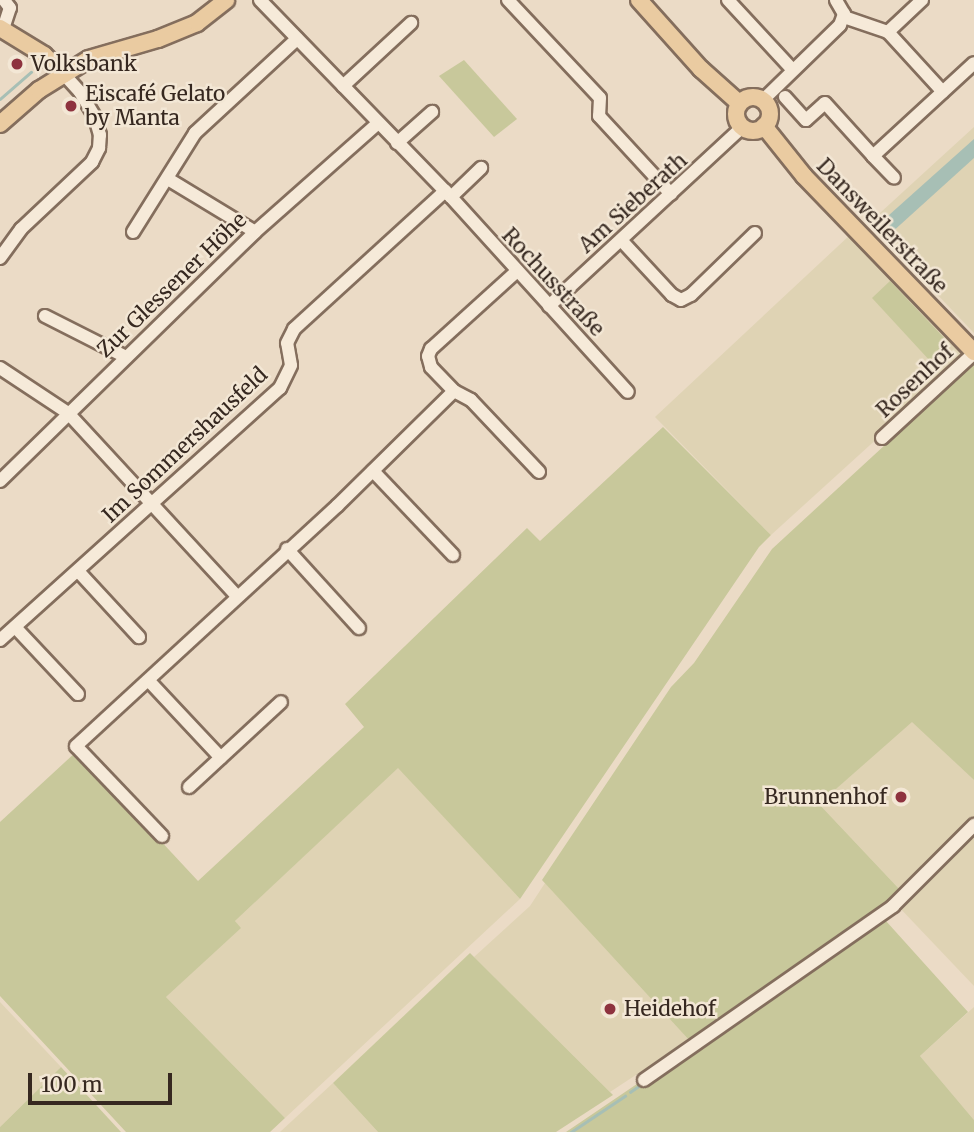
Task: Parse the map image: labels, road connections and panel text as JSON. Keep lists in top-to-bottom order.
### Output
{
  "streets": {
    "main road": ["Dansweilerstraße"],
    "street": [
      "Am Sieberath",
      "Rochusstraße",
      "Zur Glessener Höhe",
      "Rosenhof",
      "Im Sommershausfeld"
    ]
  },
  "crossings": [
    ["Am Sieberath", "Dansweilerstraße"],
    ["Am Sieberath", "Rochusstraße"],
    ["Dansweilerstraße", "Rosenhof"],
    ["Rochusstraße", "Zur Glessener Höhe"],
    ["Rochusstraße", "Im Sommershausfeld"]
  ],
  "places": [
    "Volksbank",
    "Eiscafé Gelato by Manta",
    "Brunnenhof",
    "Heidehof"
  ],
  "scale_bar": "100 m"
}
